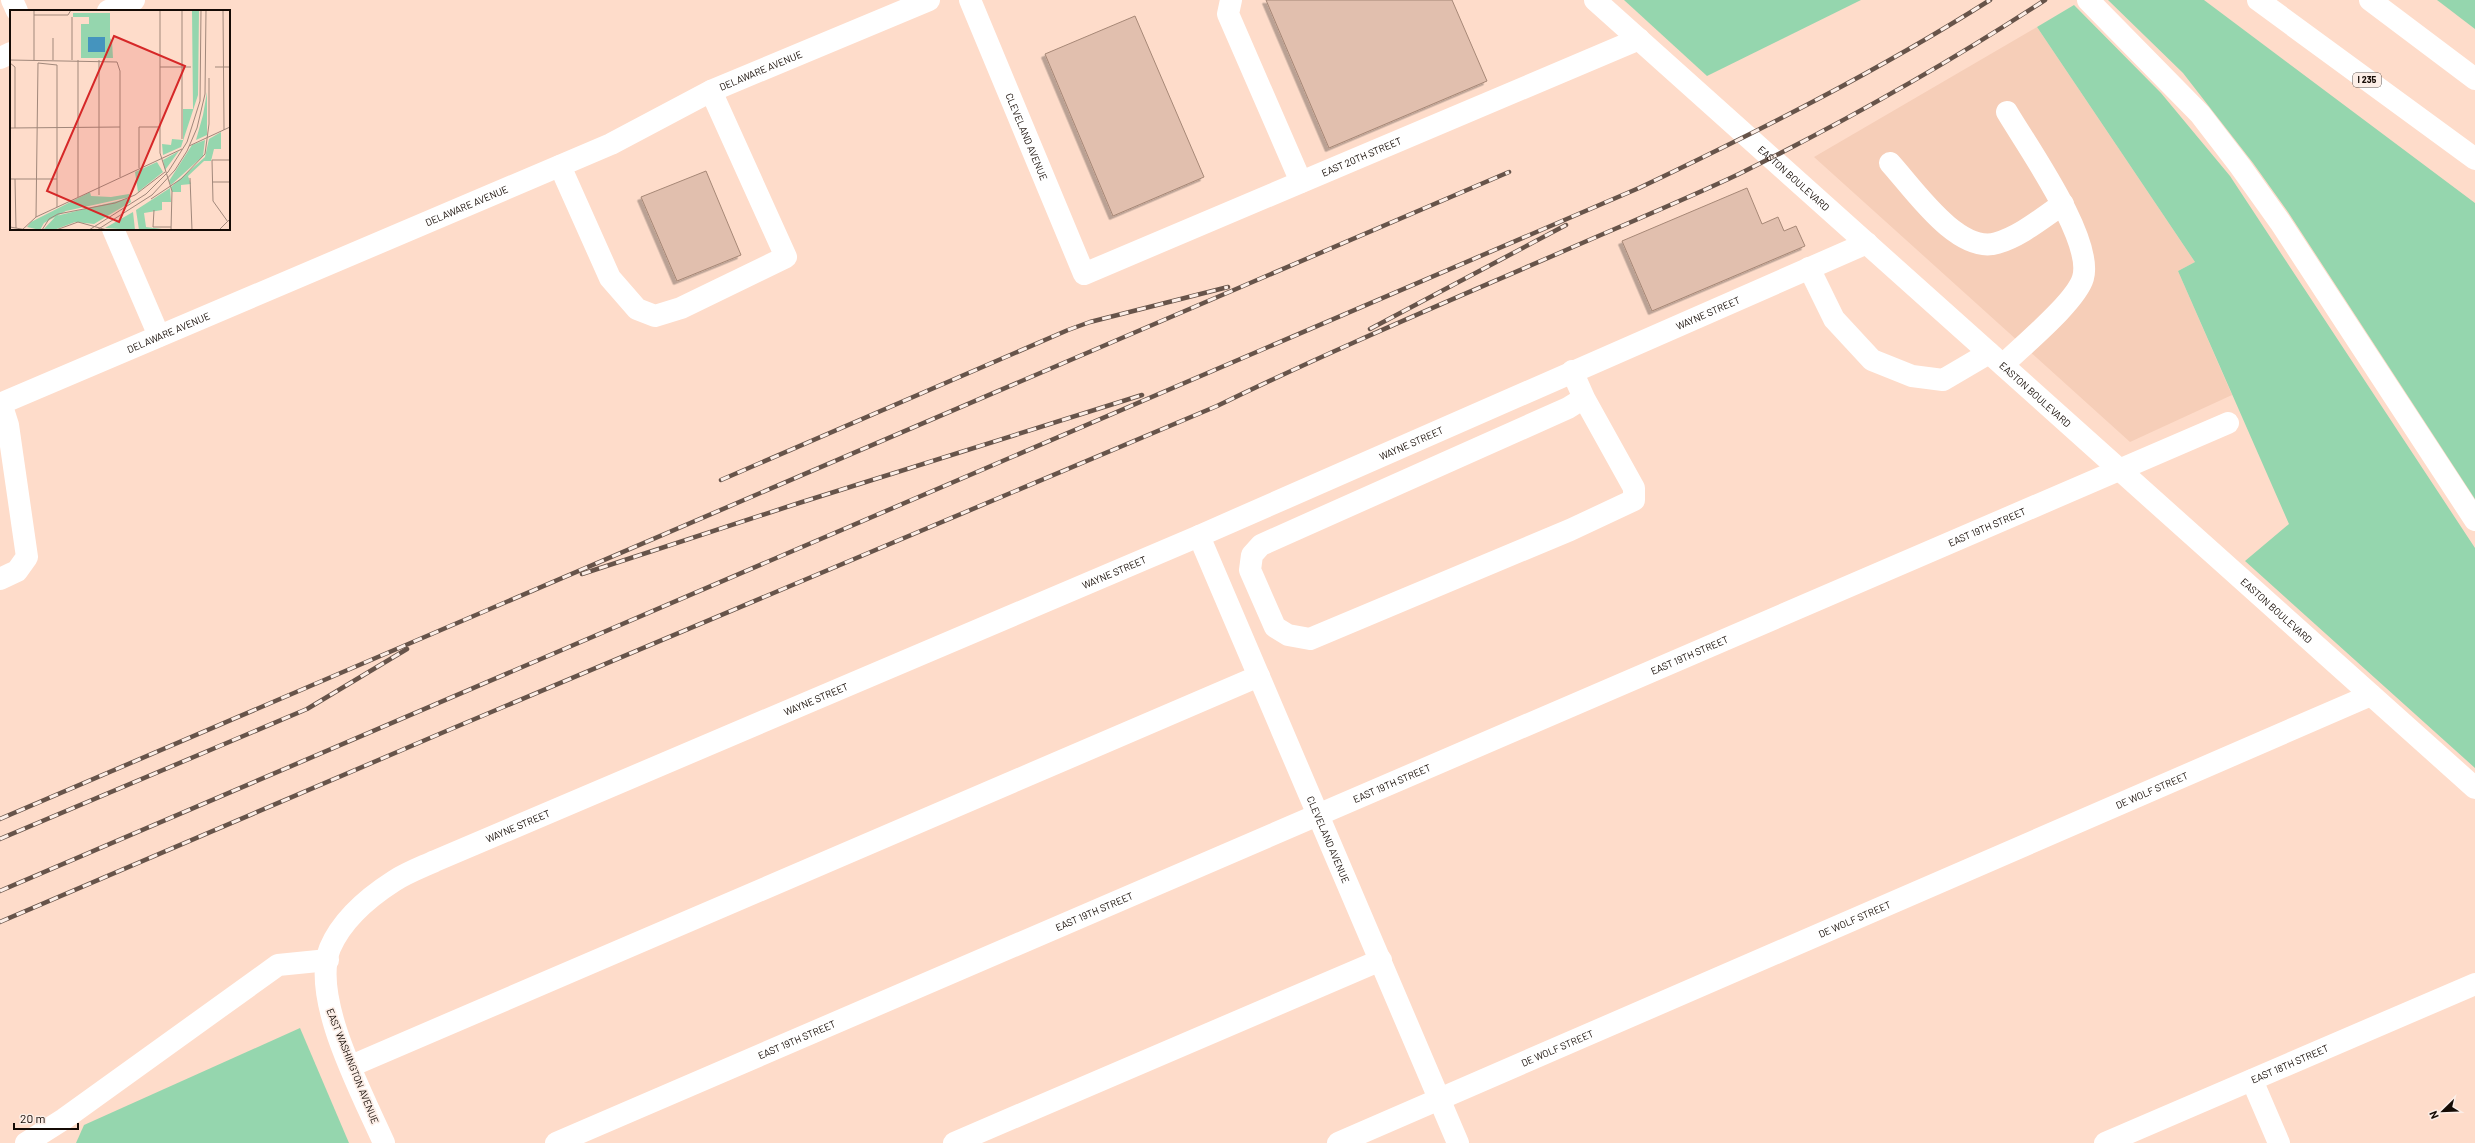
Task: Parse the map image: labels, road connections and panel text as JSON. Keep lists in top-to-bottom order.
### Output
{
  "streets": {
    "main road": [
      "DELAWARE AVENUE",
      "I 235",
      "CLEVELAND AVENUE",
      "EAST 20TH STREET",
      "EASTON BOULEVARD",
      "WAYNE STREET",
      "EAST 19TH STREET",
      "DE WOLF STREET",
      "EAST 18TH STREET",
      "EAST WASHINGTON AVENUE"
    ]
  },
  "crossings": [
    ["CLEVELAND AVENUE", "EAST 20TH STREET"],
    ["CLEVELAND AVENUE", "WAYNE STREET"],
    ["CLEVELAND AVENUE", "EAST 19TH STREET"],
    ["CLEVELAND AVENUE", "DE WOLF STREET"],
    ["EAST 20TH STREET", "EASTON BOULEVARD"],
    ["EASTON BOULEVARD", "WAYNE STREET"],
    ["EASTON BOULEVARD", "EAST 19TH STREET"],
    ["EASTON BOULEVARD", "DE WOLF STREET"],
    ["WAYNE STREET", "EAST WASHINGTON AVENUE"]
  ],
  "scale_bar": "20 m",
  "north": "bottom left"
}
